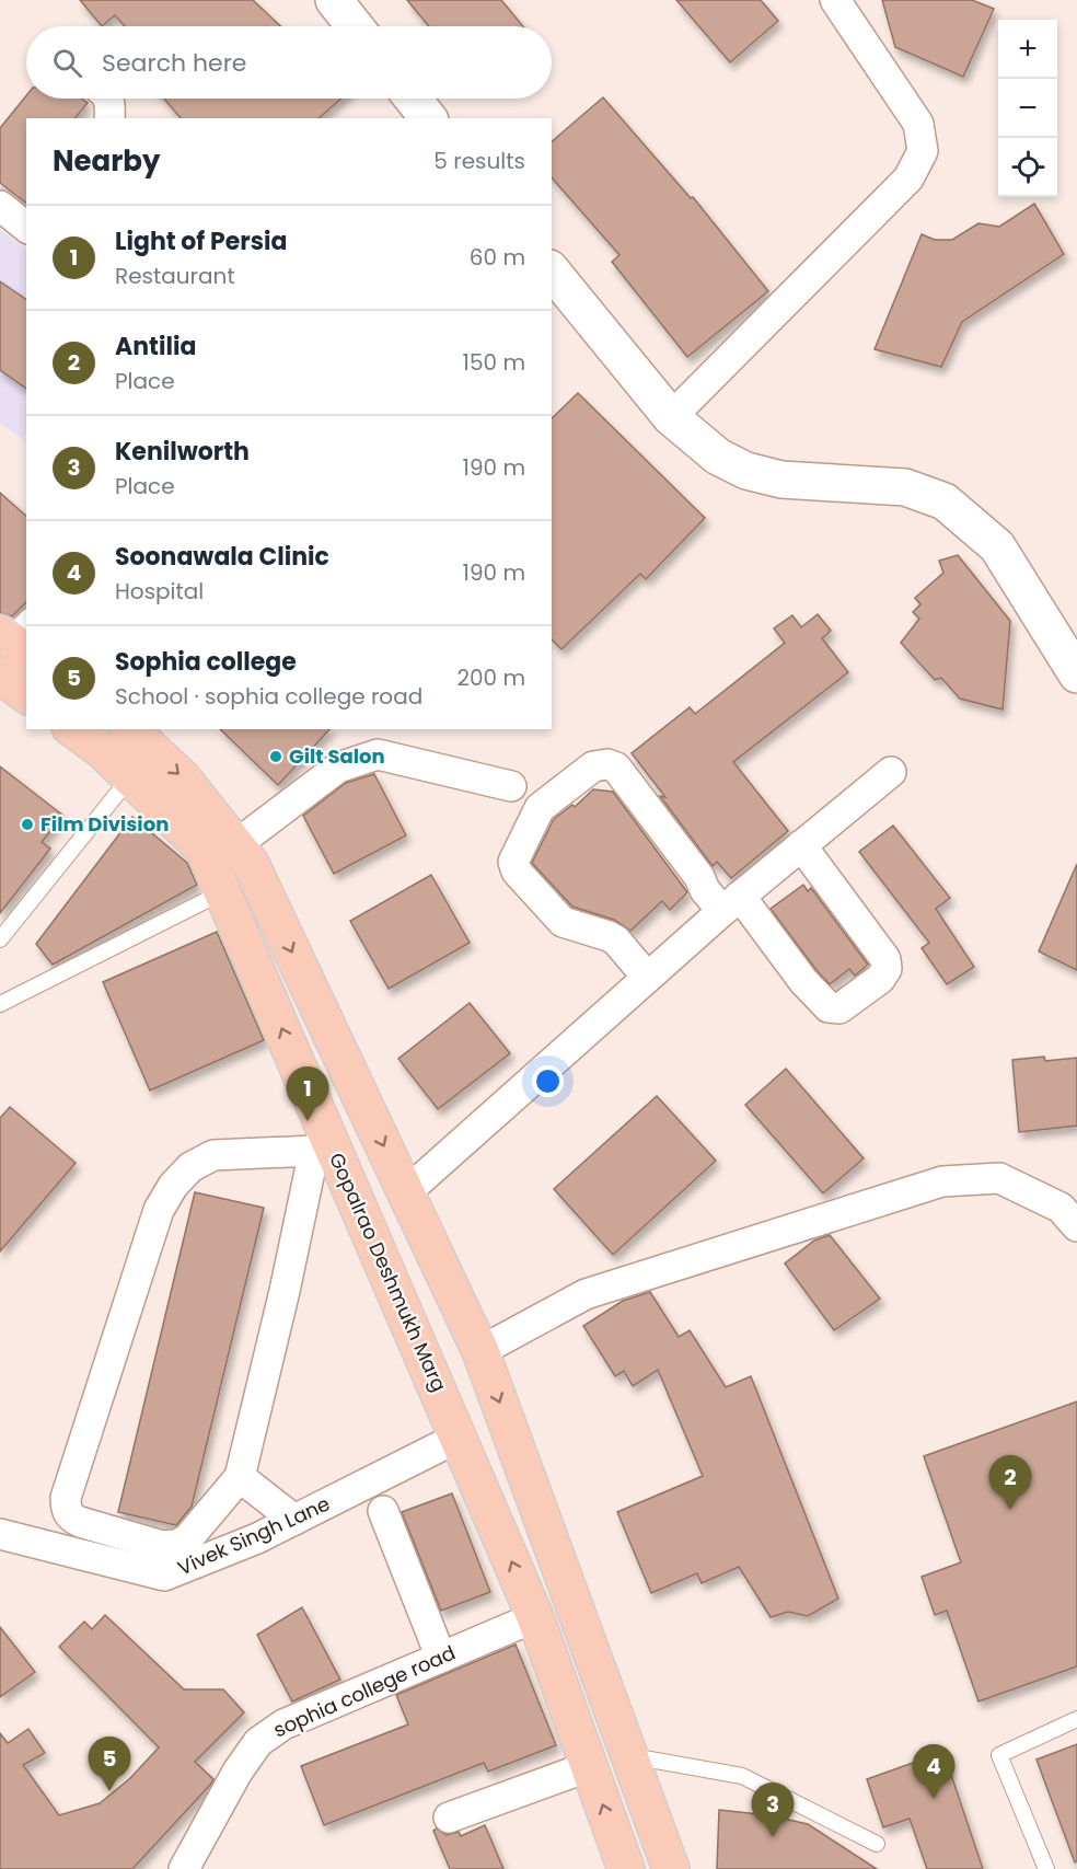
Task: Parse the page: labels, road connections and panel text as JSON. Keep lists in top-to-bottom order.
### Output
{
  "streets": {
    "main road": ["Gopalrao Deshmukh Marg"],
    "street": ["Vivek Singh Lane", "sophia college road"]
  },
  "crossings": [
    ["Gopalrao Deshmukh Marg", "Vivek Singh Lane"],
    ["Gopalrao Deshmukh Marg", "sophia college road"]
  ],
  "places": ["Gilt Salon", "Film Division"],
  "page": {
    "map_buttons": ["+", "−"],
    "search": "Search here",
    "heading": ["Nearby", "5 results"],
    "list": [
      {
        "mark": "1",
        "name": "Light of Persia",
        "note": "Restaurant",
        "value": "60 m"
      },
      {
        "mark": "2",
        "name": "Antilia",
        "note": "Place",
        "value": "150 m"
      },
      {
        "mark": "3",
        "name": "Kenilworth",
        "note": "Place",
        "value": "190 m"
      },
      {
        "mark": "4",
        "name": "Soonawala Clinic",
        "note": "Hospital",
        "value": "190 m"
      },
      {
        "mark": "5",
        "name": "Sophia college",
        "note": "School · sophia college road",
        "value": "200 m"
      }
    ],
    "pins": [
      "1",
      "2",
      "5",
      "4",
      "3"
    ]
  }
}
